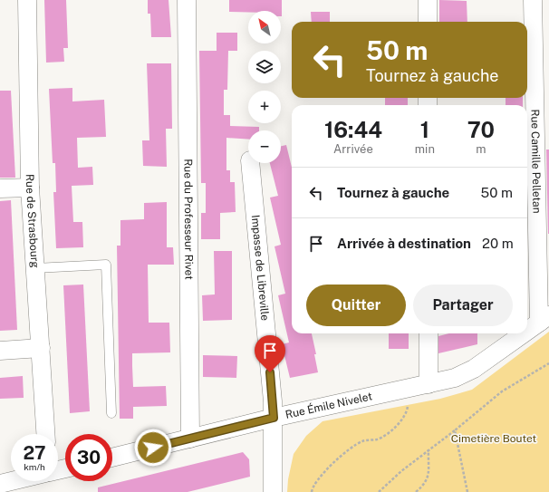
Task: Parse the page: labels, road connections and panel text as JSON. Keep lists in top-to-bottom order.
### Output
{
  "streets": {
    "street": [
      "Rue Camille Pelletan",
      "Rue du Professeur Rivet",
      "Rue de Strasbourg",
      "Impasse de Libreville",
      "Rue Émile Nivelet"
    ]
  },
  "crossings": [
    ["Rue Camille Pelletan", "Rue Émile Nivelet"],
    ["Rue du Professeur Rivet", "Rue Émile Nivelet"],
    ["Impasse de Libreville", "Rue Émile Nivelet"]
  ],
  "parks": ["Cimetière Boutet"],
  "north": "top left",
  "page": {
    "map_buttons": ["+", "−"],
    "turn": ["50 m", "Tournez à gauche"],
    "eta": [
      "16:44",
      "Arrivée",
      "1",
      "min",
      "70",
      "m"
    ],
    "list": [
      {
        "name": "Tournez à gauche",
        "value": "50 m"
      },
      {
        "name": "Arrivée à destination",
        "value": "20 m"
      }
    ],
    "buttons": ["Quitter", "Partager"],
    "speed": "27 km/h",
    "limit": "30"
  }
}
